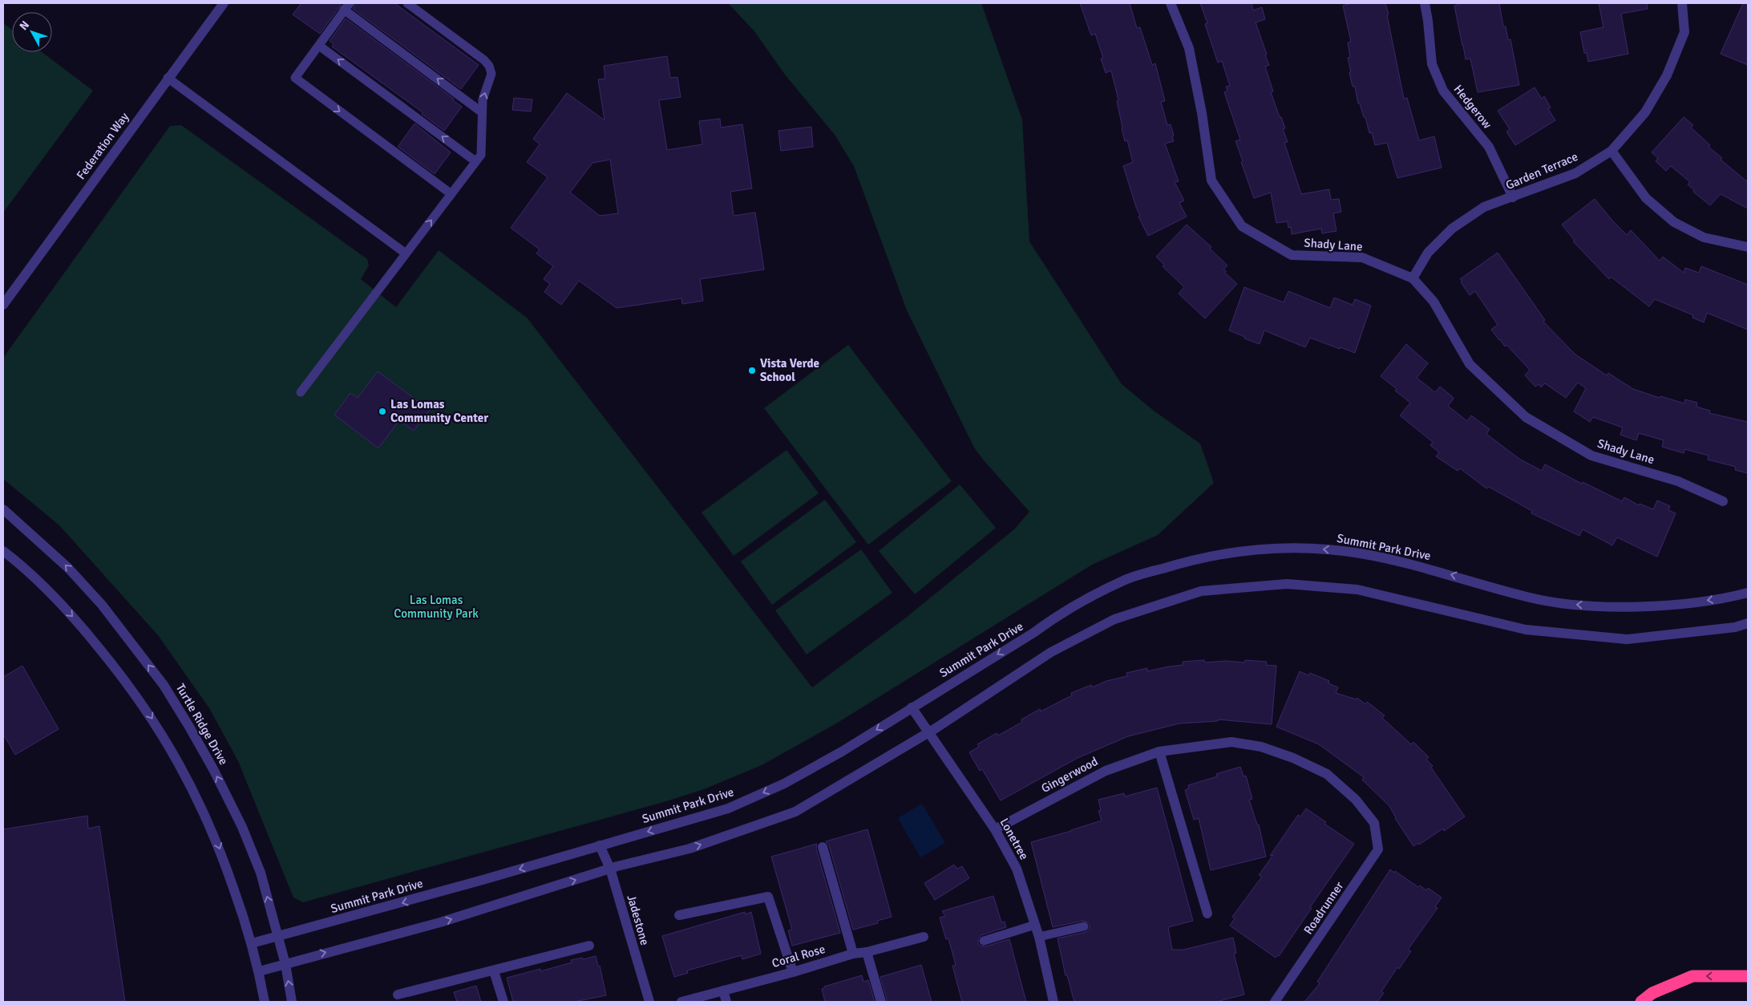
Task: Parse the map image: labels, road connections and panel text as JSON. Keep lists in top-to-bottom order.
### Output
{
  "streets": {
    "street": [
      "Hedgerow",
      "Federation Way",
      "Garden Terrace",
      "Shady Lane",
      "Summit Park Drive",
      "Turtle Ridge Drive",
      "Gingerwood",
      "Lonetree",
      "Roadrunner",
      "Jadestone",
      "Coral Rose"
    ]
  },
  "crossings": [
    ["Hedgerow", "Garden Terrace"],
    ["Garden Terrace", "Shady Lane"],
    ["Summit Park Drive", "Turtle Ridge Drive"],
    ["Summit Park Drive", "Lonetree"],
    ["Summit Park Drive", "Jadestone"],
    ["Gingerwood", "Lonetree"],
    ["Gingerwood", "Roadrunner"]
  ],
  "parks": ["Las Lomas Community Park"],
  "places": ["Vista Verde School", "Las Lomas Community Center"],
  "north": "top left"
}
